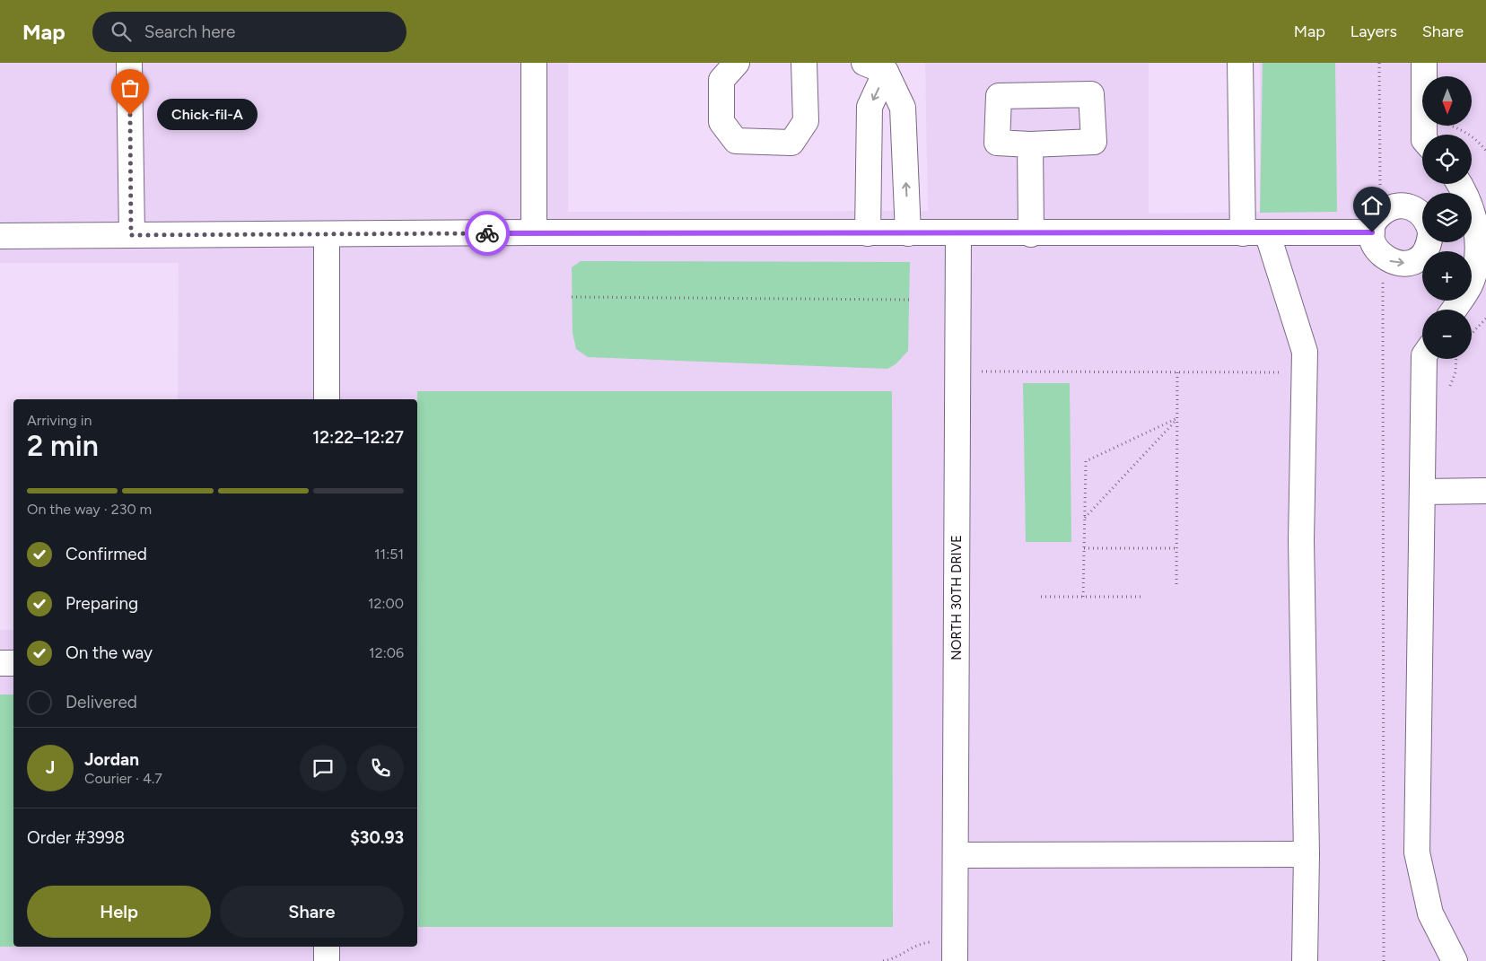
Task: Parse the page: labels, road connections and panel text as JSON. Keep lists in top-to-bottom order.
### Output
{
  "streets": {
    "street": ["NORTH 30TH DRIVE"]
  },
  "places": ["Chick-fil-A"],
  "north": "bottom",
  "page": {
    "header": "Map",
    "search": "Search here",
    "nav": ["Map", "Layers", "Share"],
    "map_buttons": ["+", "−"],
    "bubble": "Chick-fil-A",
    "heading": ["2 min", "Arriving in", "12:22–12:27"],
    "panel": [
      "Jordan",
      "Courier · 4.7",
      "Order #3998",
      "$30.93"
    ],
    "bar": "On the way · 230 m",
    "list": [
      ["Confirmed", "11:51"],
      ["Preparing", "12:00"],
      ["On the way", "12:06"],
      "Delivered"
    ],
    "round": "J",
    "buttons": ["Help", "Share"]
  }
}
